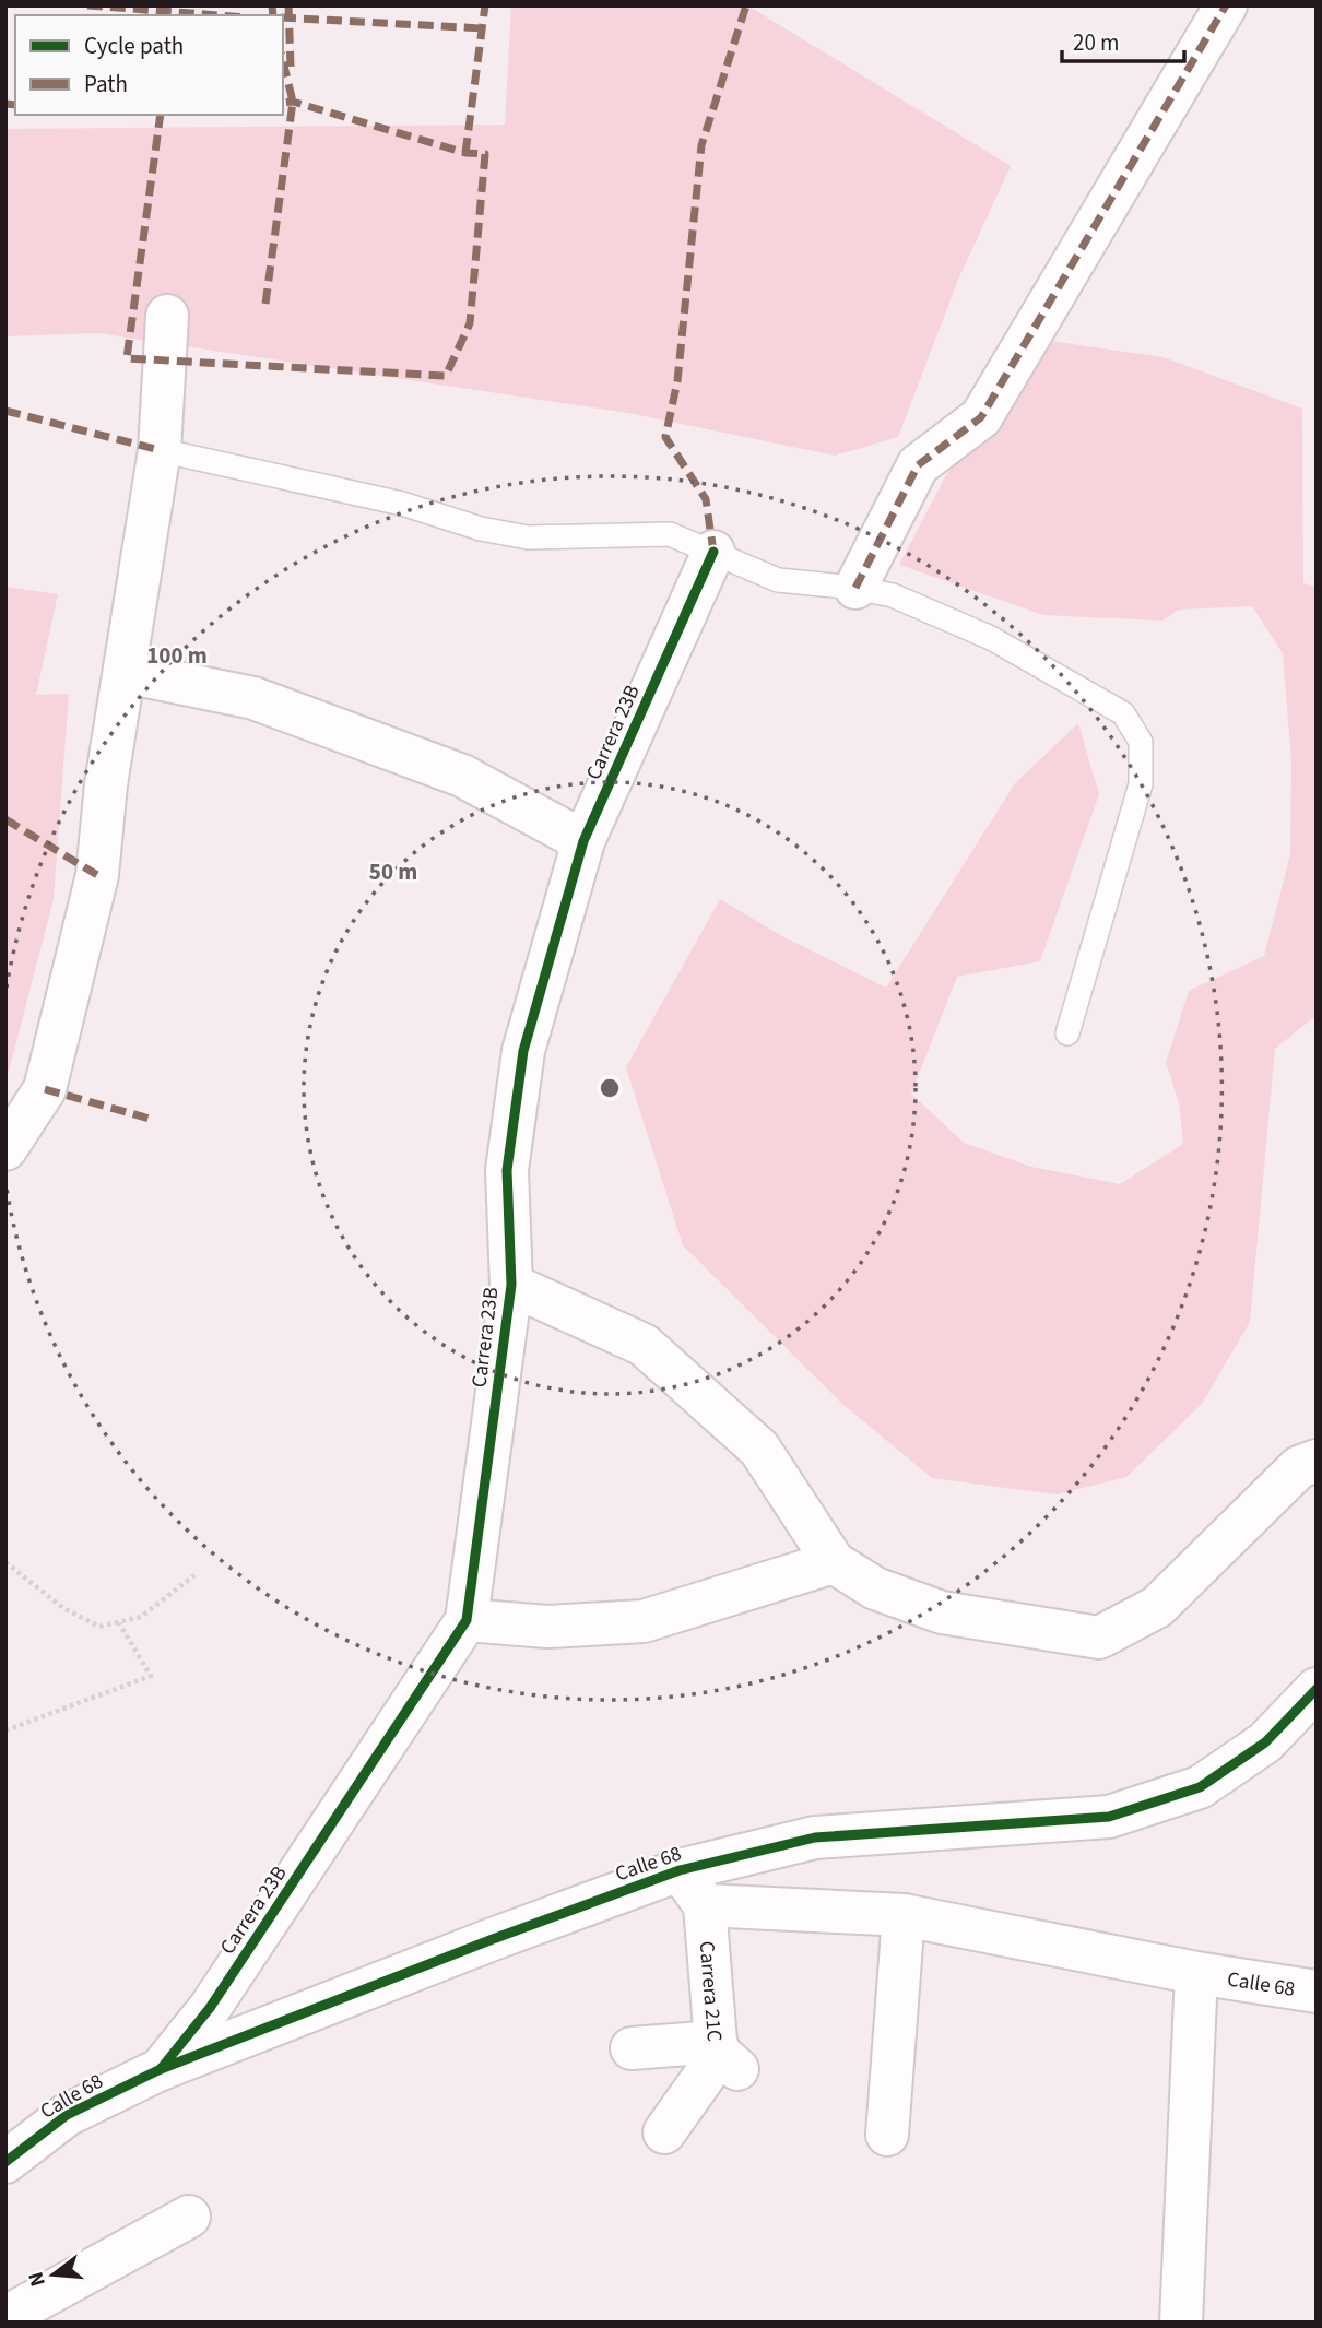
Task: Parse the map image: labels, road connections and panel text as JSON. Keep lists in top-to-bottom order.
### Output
{
  "streets": {
    "street": ["Carrera 23B", "Calle 68", "Carrera 21C"]
  },
  "crossings": [
    ["Carrera 23B", "Calle 68"],
    ["Calle 68", "Carrera 21C"]
  ],
  "legend": ["Cycle path", "Path"],
  "scale_bar": "20 m",
  "north": "left",
  "rings": ["100 m", "50 m"]
}
